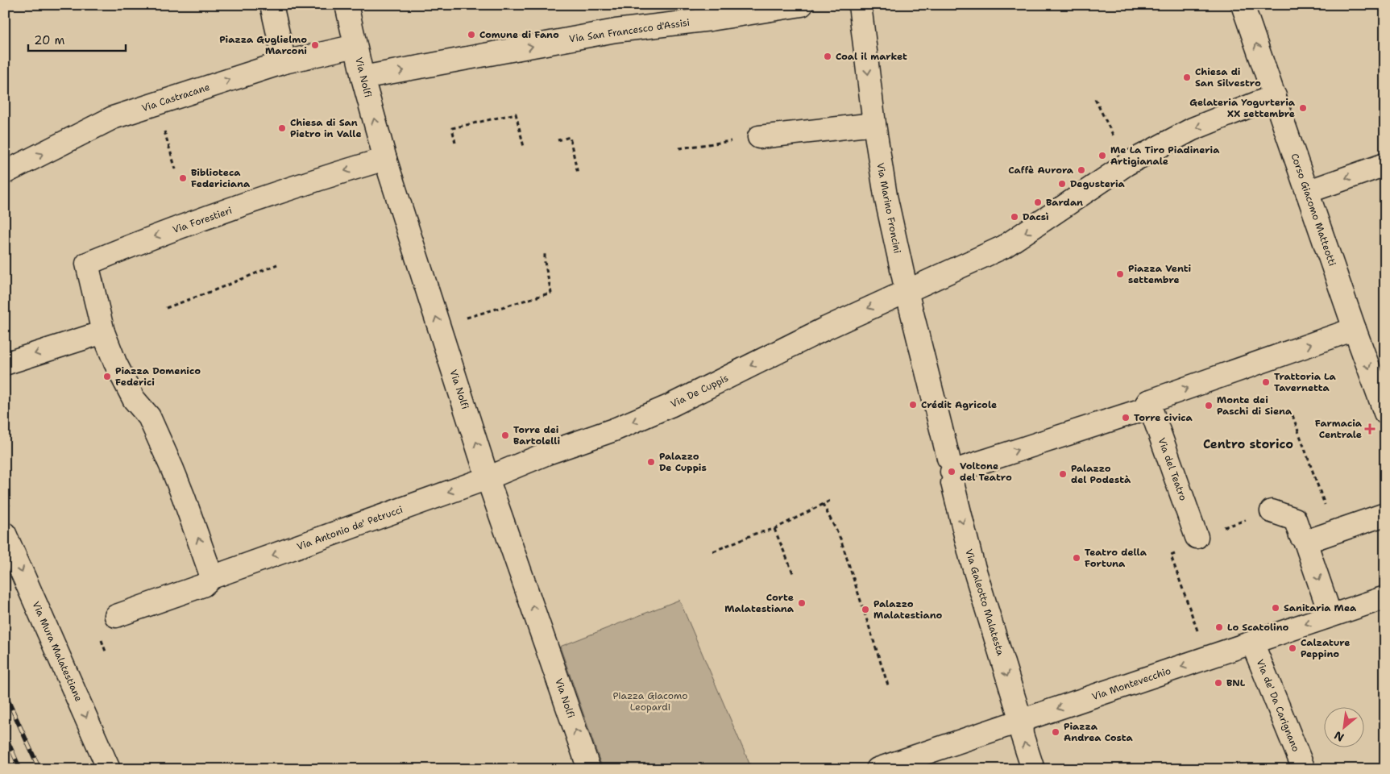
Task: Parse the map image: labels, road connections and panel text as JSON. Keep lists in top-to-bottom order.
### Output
{
  "streets": {
    "street": [
      "Via San Francesco d'Assisi",
      "Via Nolfi",
      "Via Castracane",
      "Via Marino Froncini",
      "Corso Giacomo Matteotti",
      "Via Forestieri",
      "Via De Cuppis",
      "Via del Teatro",
      "Via Antonio de' Petrucci",
      "Via Galeotto Malatesta",
      "Via Mura Malatestiane",
      "Via Montevecchio",
      "Via de' Da Carignano"
    ]
  },
  "crossings": [
    ["Via San Francesco d'Assisi", "Via Nolfi"],
    ["Via Nolfi", "Via Castracane"],
    ["Via Nolfi", "Via Forestieri"],
    ["Via Nolfi", "Via De Cuppis"],
    ["Via Nolfi", "Via Antonio de' Petrucci"],
    ["Via Marino Froncini", "Via De Cuppis"],
    ["Via De Cuppis", "Via Antonio de' Petrucci"],
    ["Via Galeotto Malatesta", "Via Montevecchio"],
    ["Via Montevecchio", "Via de' Da Carignano"]
  ],
  "one_way": [
    "Via San Francesco d'Assisi",
    "Via Nolfi",
    "Via Castracane",
    "Via Marino Froncini",
    "Via Forestieri",
    "Via De Cuppis",
    "Via Antonio de' Petrucci",
    "Via Galeotto Malatesta",
    "Via Montevecchio"
  ],
  "districts": ["Centro storico"],
  "parks": ["Piazza Giacomo Leopardi"],
  "places": {
    "other": [
      "Comune di Fano",
      "Piazza Guglielmo Marconi",
      "Coal il market",
      "Chiesa di San Silvestro",
      "Gelateria Yogurteria XX settembre",
      "Chiesa di San Pietro in Valle",
      "Me La Tiro Piadineria Artigianale",
      "Caffè Aurora",
      "Biblioteca Federiciana",
      "Degusteria",
      "Bardan",
      "Dacsì",
      "Piazza Venti settembre",
      "Piazza Domenico Federici",
      "Trattoria La Tavernetta",
      "Crédit Agricole",
      "Monte dei Paschi di Siena",
      "Torre civica",
      "Torre dei Bartolelli",
      "Palazzo De Cuppis",
      "Voltone del Teatro",
      "Palazzo del Podestà",
      "Teatro della Fortuna",
      "Corte Malatestiana",
      "Sanitaria Mea",
      "Palazzo Malatestiano",
      "Lo Scatolino",
      "Calzature Peppino",
      "BNL",
      "Piazza Andrea Costa"
    ],
    "health": ["Farmacia Centrale"]
  },
  "scale_bar": "20 m",
  "north": "bottom left"
}
